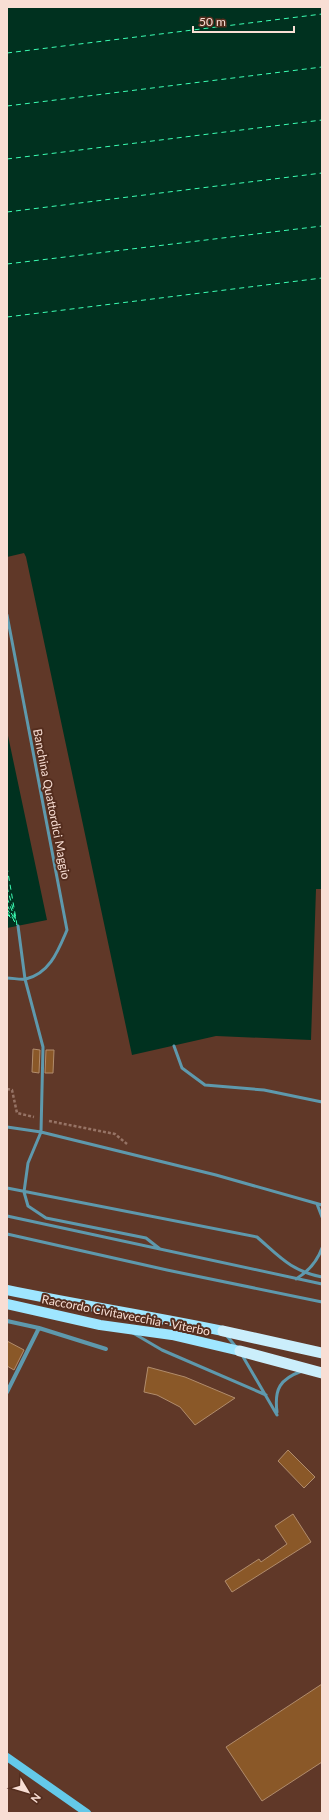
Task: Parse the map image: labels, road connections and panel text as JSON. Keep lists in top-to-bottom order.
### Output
{
  "streets": {
    "main road": ["Raccordo Civitavecchia - Viterbo"],
    "lane": ["Banchina Quattordici Maggio"]
  },
  "scale_bar": "50 m",
  "north": "bottom right"
}
